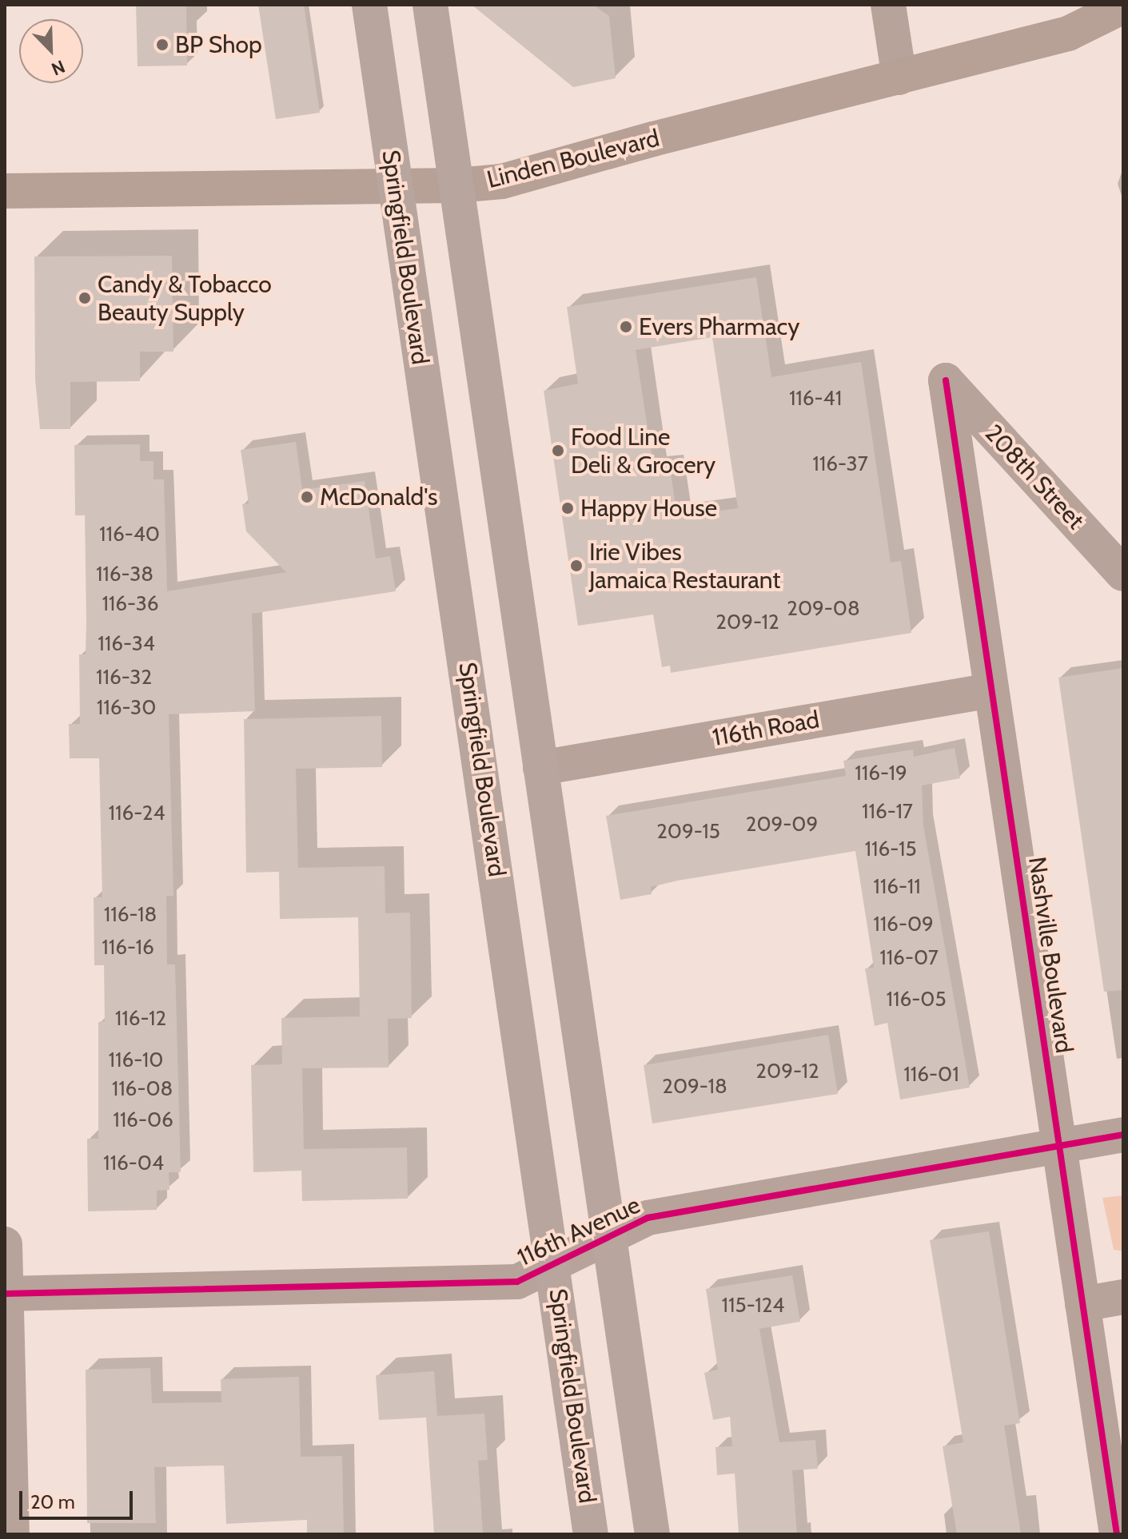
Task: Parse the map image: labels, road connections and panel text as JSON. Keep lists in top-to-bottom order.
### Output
{
  "streets": {
    "main road": ["Linden Boulevard", "Springfield Boulevard"],
    "street": [
      "208th Street",
      "116th Road",
      "Nashville Boulevard",
      "116th Avenue"
    ]
  },
  "crossings": [
    ["Linden Boulevard", "Springfield Boulevard"],
    ["Springfield Boulevard", "116th Avenue"],
    ["208th Street", "Nashville Boulevard"],
    ["116th Road", "Nashville Boulevard"],
    ["Nashville Boulevard", "116th Avenue"]
  ],
  "places": [
    "BP Shop",
    "Candy & Tobacco Beauty Supply",
    "Evers Pharmacy",
    "Food Line Deli & Grocery",
    "McDonald's",
    "Happy House",
    "Irie Vibes Jamaica Restaurant"
  ],
  "house_numbers": [
    "116-41",
    "116-37",
    "116-40",
    "116-38",
    "116-36",
    "209-08",
    "209-12",
    "116-34",
    "116-32",
    "116-30",
    "116-19",
    "116-17",
    "116-24",
    "209-09",
    "209-15",
    "116-15",
    "116-11",
    "116-18",
    "116-09",
    "116-16",
    "116-07",
    "116-05",
    "116-12",
    "116-10",
    "209-12",
    "116-01",
    "209-18",
    "116-08",
    "116-06",
    "116-04",
    "115-124"
  ],
  "scale_bar": "20 m",
  "north": "bottom right"
}
